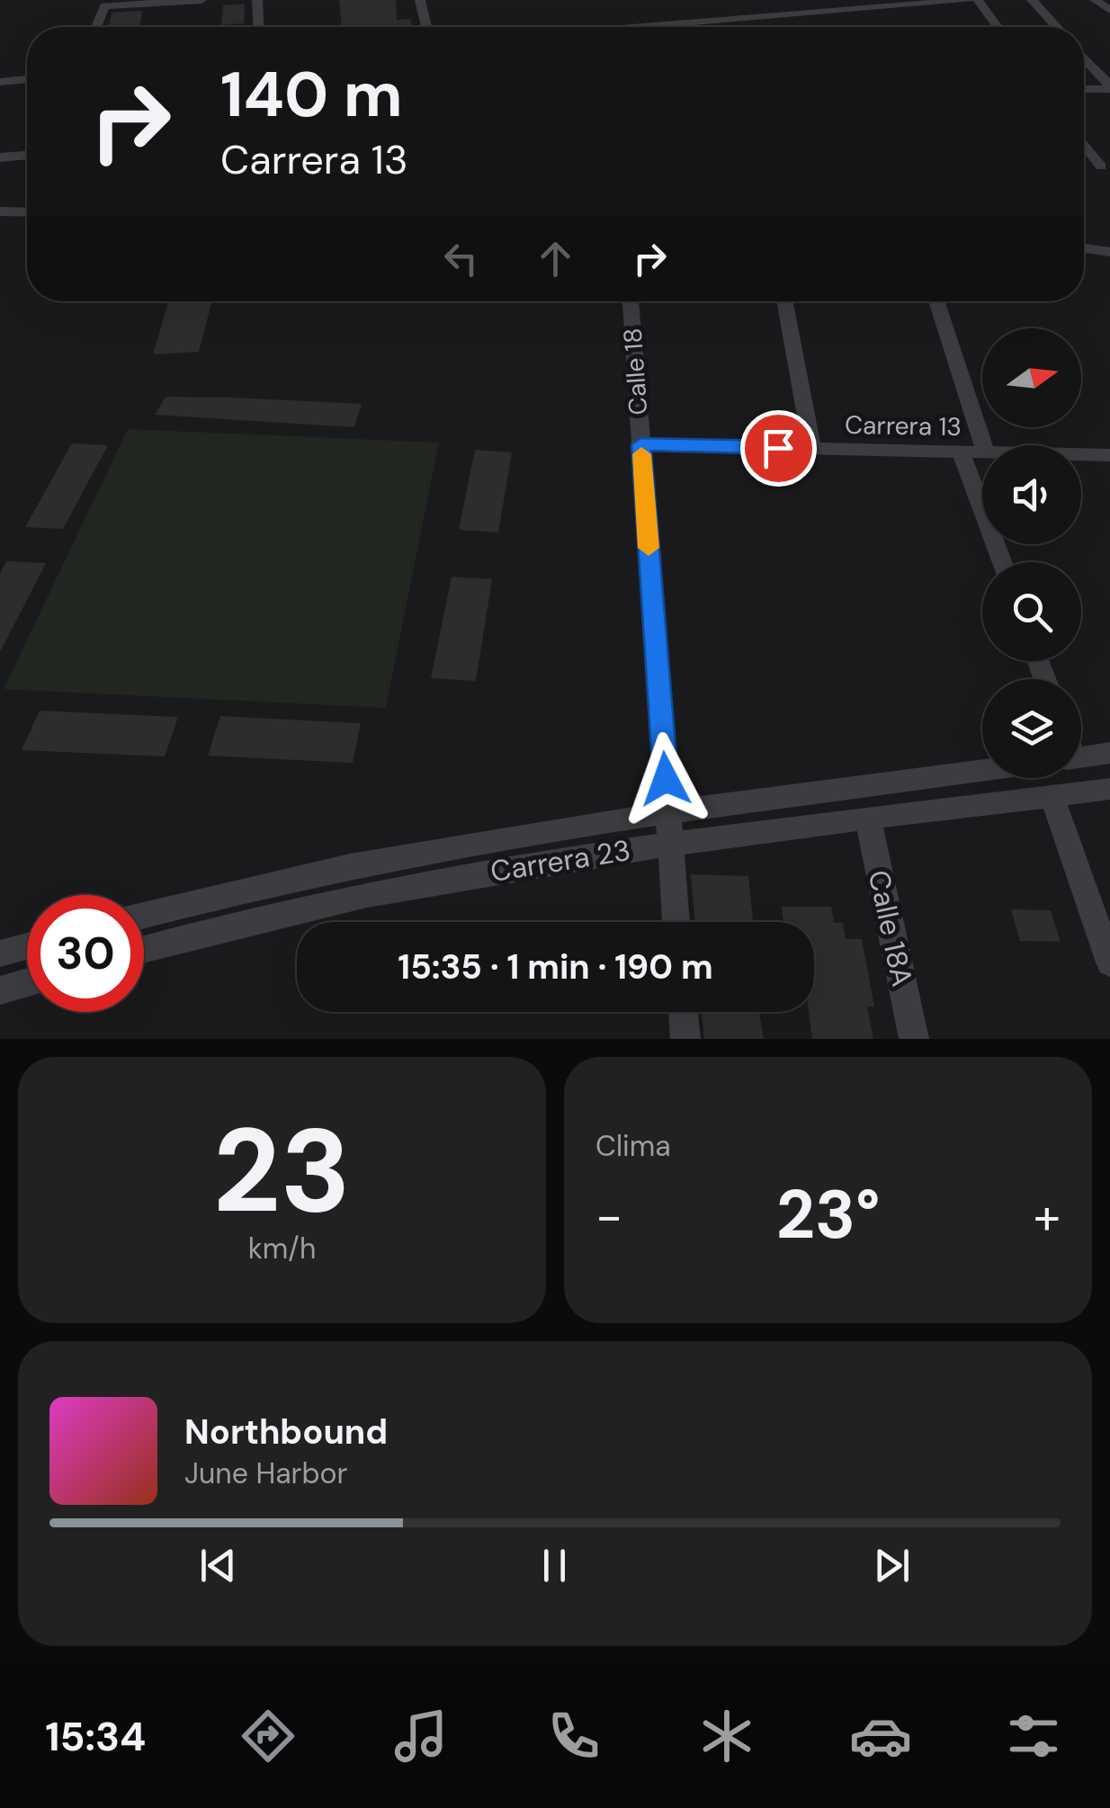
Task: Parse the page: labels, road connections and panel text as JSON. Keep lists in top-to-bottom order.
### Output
{
  "streets": {
    "street": [
      "Calle 18",
      "Carrera 13",
      "Carrera 23",
      "Calle 18A"
    ]
  },
  "crossings": [
    ["Calle 18", "Carrera 13"],
    ["Calle 18", "Carrera 23"],
    ["Carrera 23", "Calle 18A"]
  ],
  "north": "right",
  "page": {
    "turn": ["140 m", "Carrera 13"],
    "limit": "30",
    "trip": "15:35 · 1 min · 190 m",
    "tile": [
      ["23", "km/h"],
      "Clima"
    ],
    "heat": ["−", "23°", "+"],
    "song": ["Northbound", "June Harbor"],
    "tabs": "15:34"
  }
}
